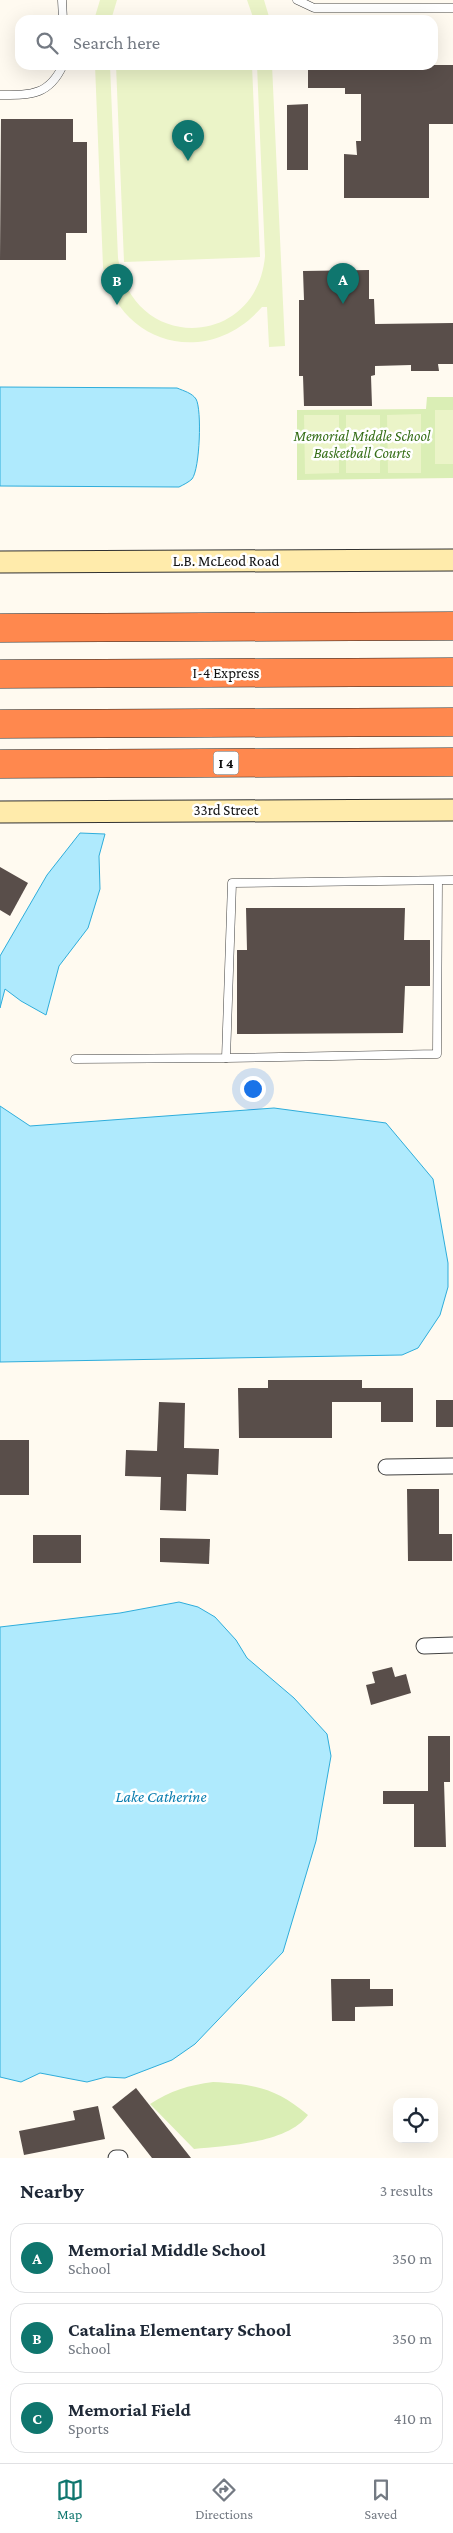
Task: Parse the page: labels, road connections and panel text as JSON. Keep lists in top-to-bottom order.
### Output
{
  "streets": {
    "highway": ["I-4 Express", "I 4"],
    "street": ["L.B. McLeod Road", "33rd Street"]
  },
  "water": ["Lake Catherine"],
  "parks": ["Memorial Middle School Basketball Courts"],
  "page": {
    "search": "Search here",
    "pins": ["C", "A", "B"],
    "heading": ["Nearby", "3 results"],
    "list": [
      {
        "mark": "A",
        "name": "Memorial Middle School",
        "note": "School",
        "value": "350 m"
      },
      {
        "mark": "B",
        "name": "Catalina Elementary School",
        "note": "School",
        "value": "350 m"
      },
      {
        "mark": "C",
        "name": "Memorial Field",
        "note": "Sports",
        "value": "410 m"
      }
    ],
    "nav": ["Map", "Directions", "Saved"]
  }
}
